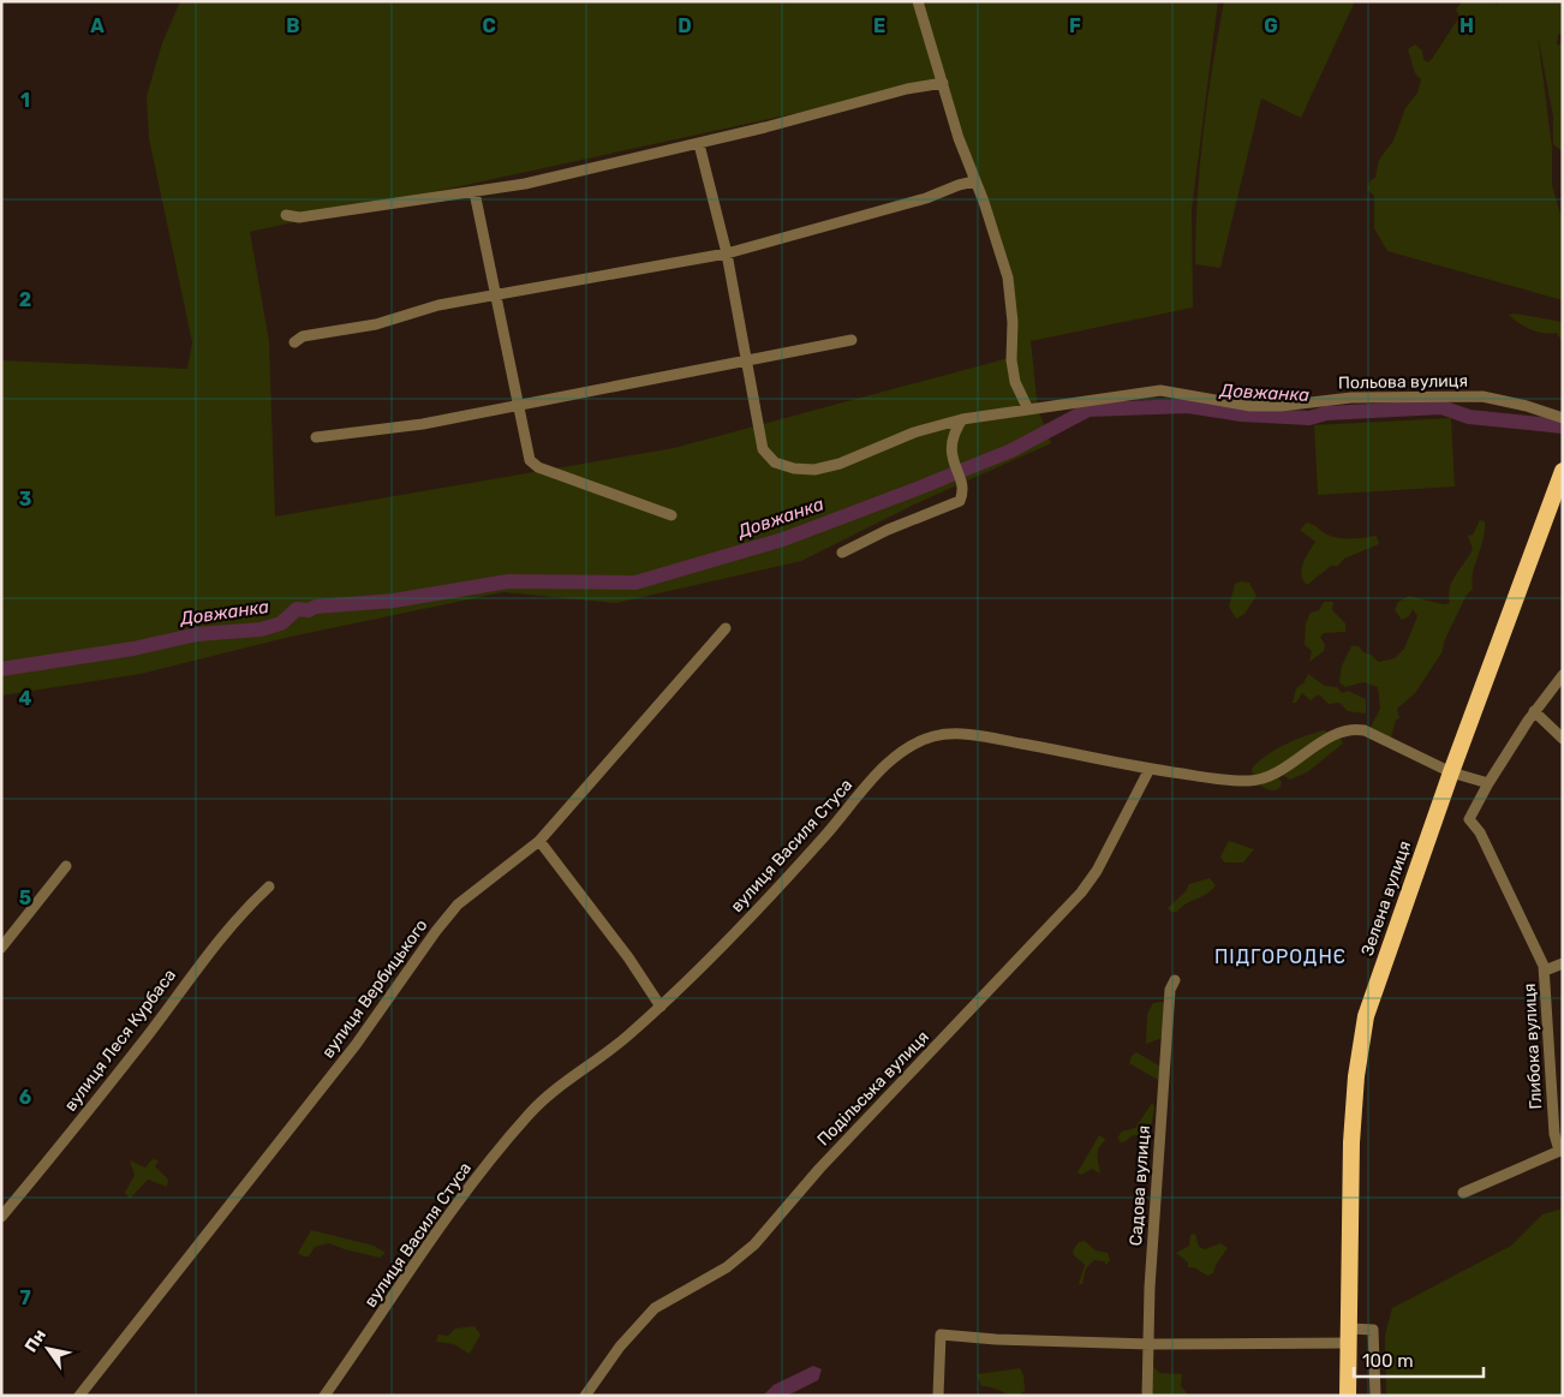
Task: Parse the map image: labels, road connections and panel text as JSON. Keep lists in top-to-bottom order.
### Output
{
  "streets": {
    "highway": ["Зелена вулиця"],
    "street": [
      "Польова вулиця",
      "вулиця Василя Стуса",
      "вулиця Вербицького",
      "вулиця Леся Курбаса",
      "Глибока вулиця",
      "Подільська вулиця",
      "Садова вулиця"
    ]
  },
  "crossings": [
    ["вулиця Василя Стуса", "Зелена вулиця"],
    ["вулиця Василя Стуса", "Глибока вулиця"],
    ["вулиця Василя Стуса", "Подільська вулиця"]
  ],
  "districts": ["ПІДГОРОДНЄ"],
  "water": ["Довжанка"],
  "scale_bar": "100 m",
  "north": "top left",
  "grid": {
    "columns": [
      "A",
      "B",
      "C",
      "D",
      "E",
      "F",
      "G",
      "H"
    ],
    "rows": [
      "1",
      "2",
      "3",
      "4",
      "5",
      "6",
      "7"
    ]
  }
}
